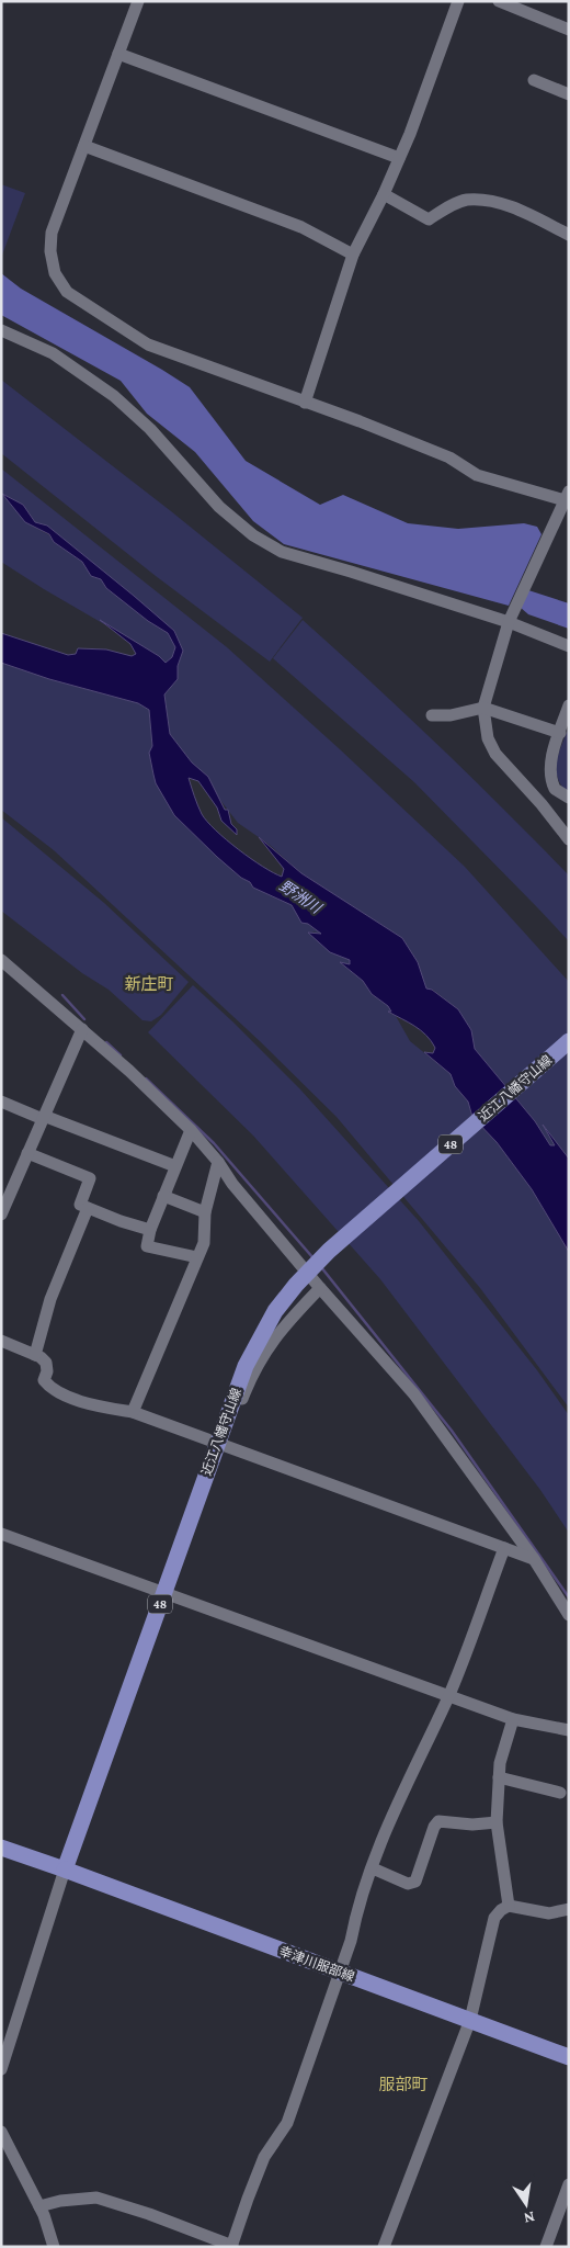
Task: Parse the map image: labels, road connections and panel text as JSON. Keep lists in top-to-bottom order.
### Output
{
  "streets": {
    "main road": ["近江八幡守山線", "48", "幸津川服部線"]
  },
  "crossings": [
    ["近江八幡守山線", "幸津川服部線"]
  ],
  "districts": ["新庄町", "服部町"],
  "water": ["野洲川"],
  "north": "bottom"
}
